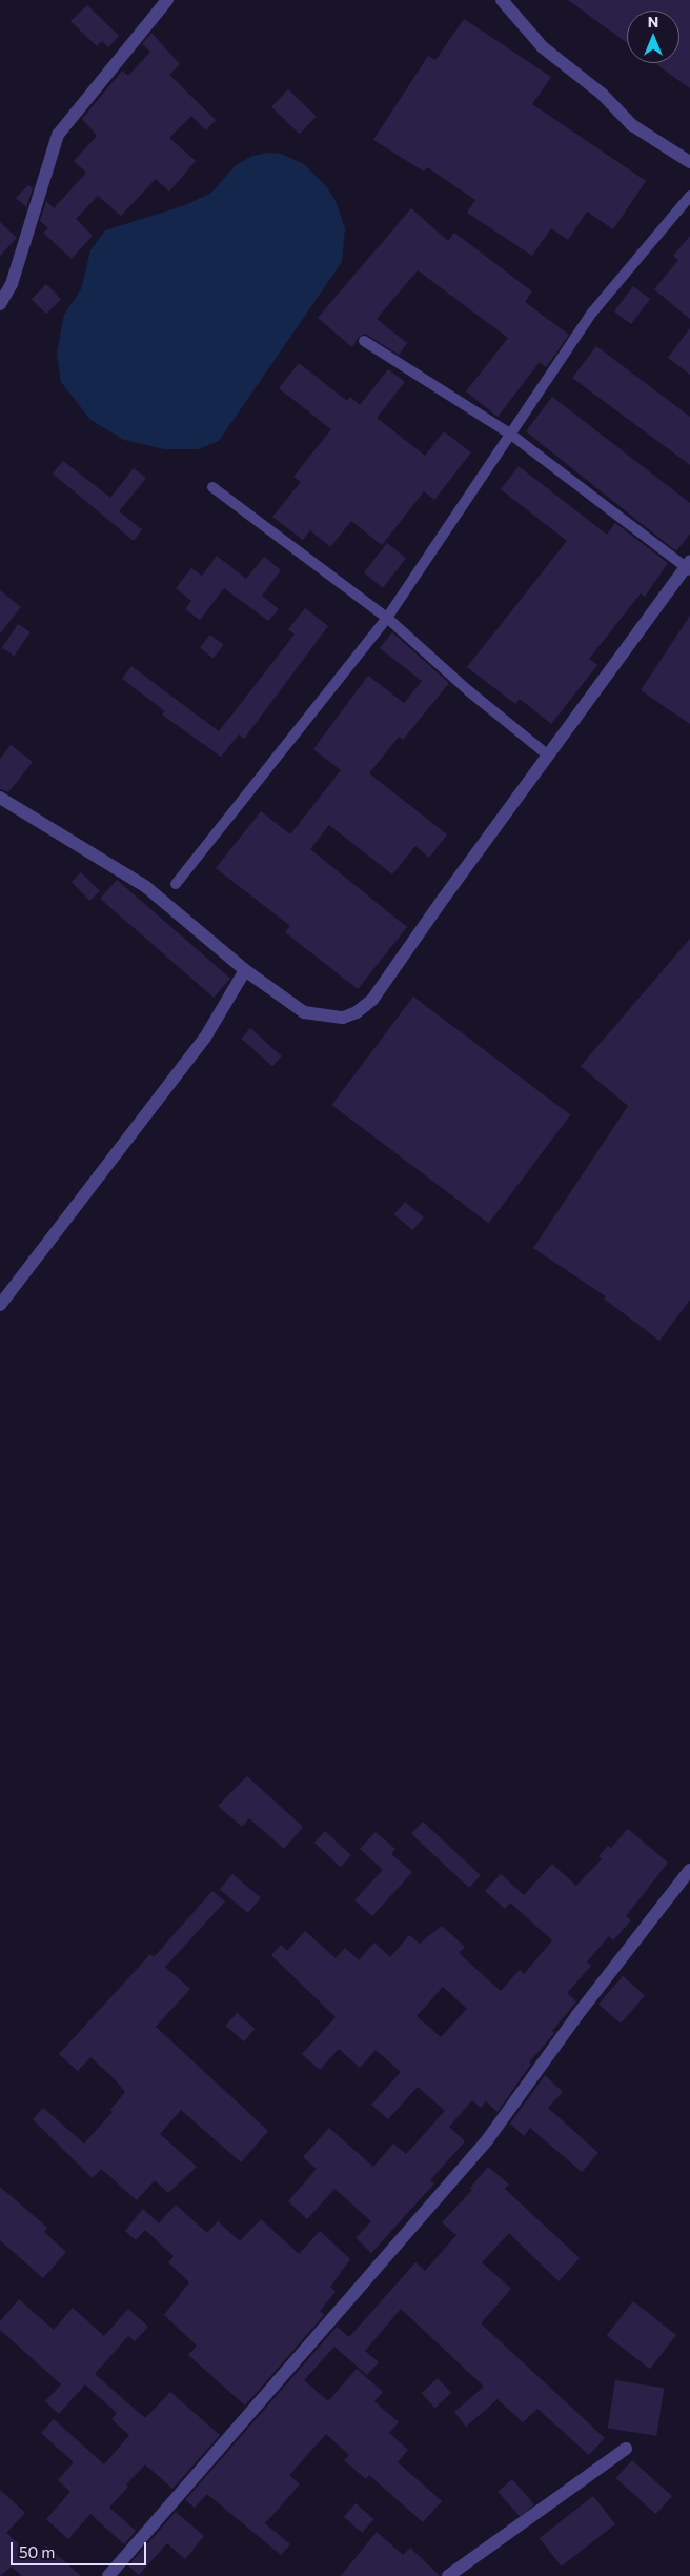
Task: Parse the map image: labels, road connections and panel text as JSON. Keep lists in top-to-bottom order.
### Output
{
  "scale_bar": "50 m",
  "north": "top"
}
